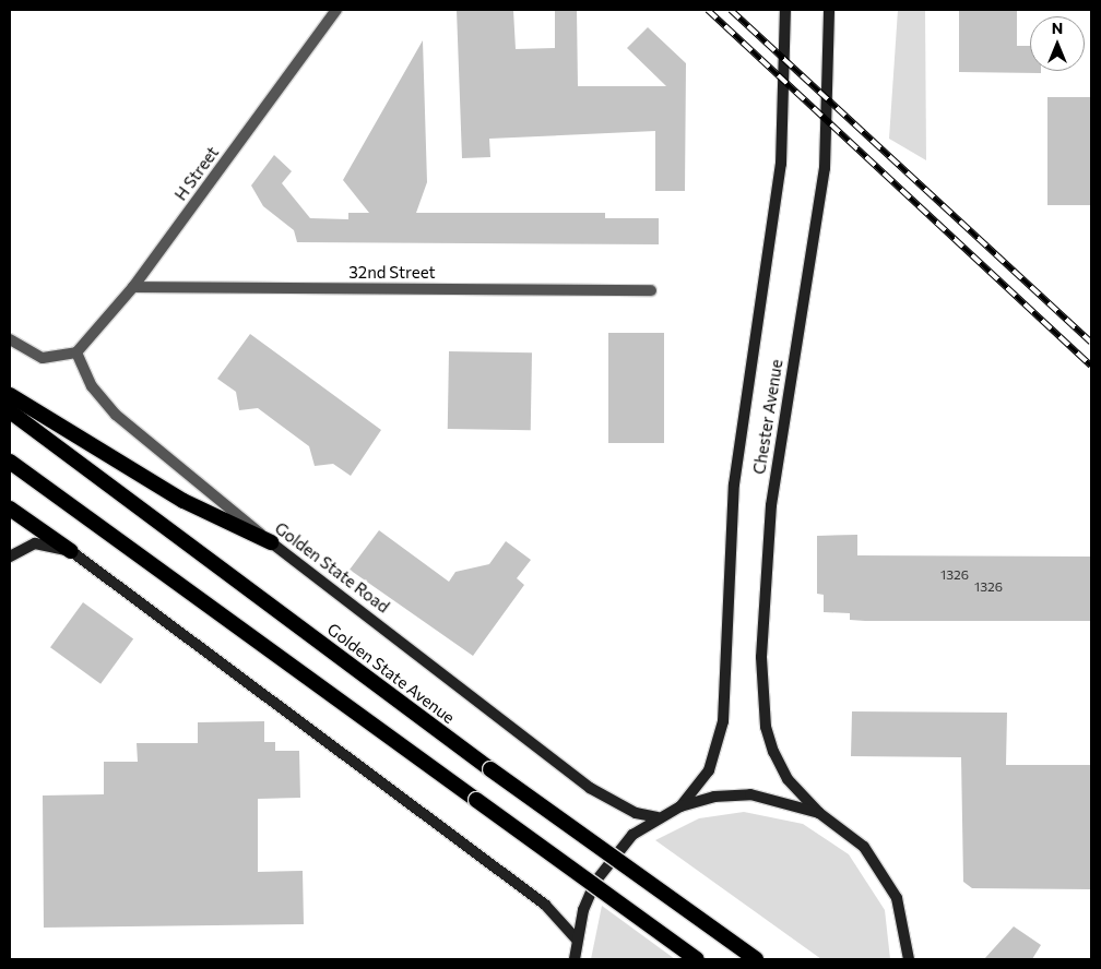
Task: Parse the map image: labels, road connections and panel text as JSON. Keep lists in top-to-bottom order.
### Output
{
  "streets": {
    "highway": ["Golden State Avenue"],
    "main road": ["Chester Avenue", "Golden State Road"],
    "street": ["H Street", "32nd Street"]
  },
  "crossings": [
    ["H Street", "32nd Street"],
    ["H Street", "Golden State Road"]
  ],
  "house_numbers": ["1326", "1326"],
  "north": "top"
}
